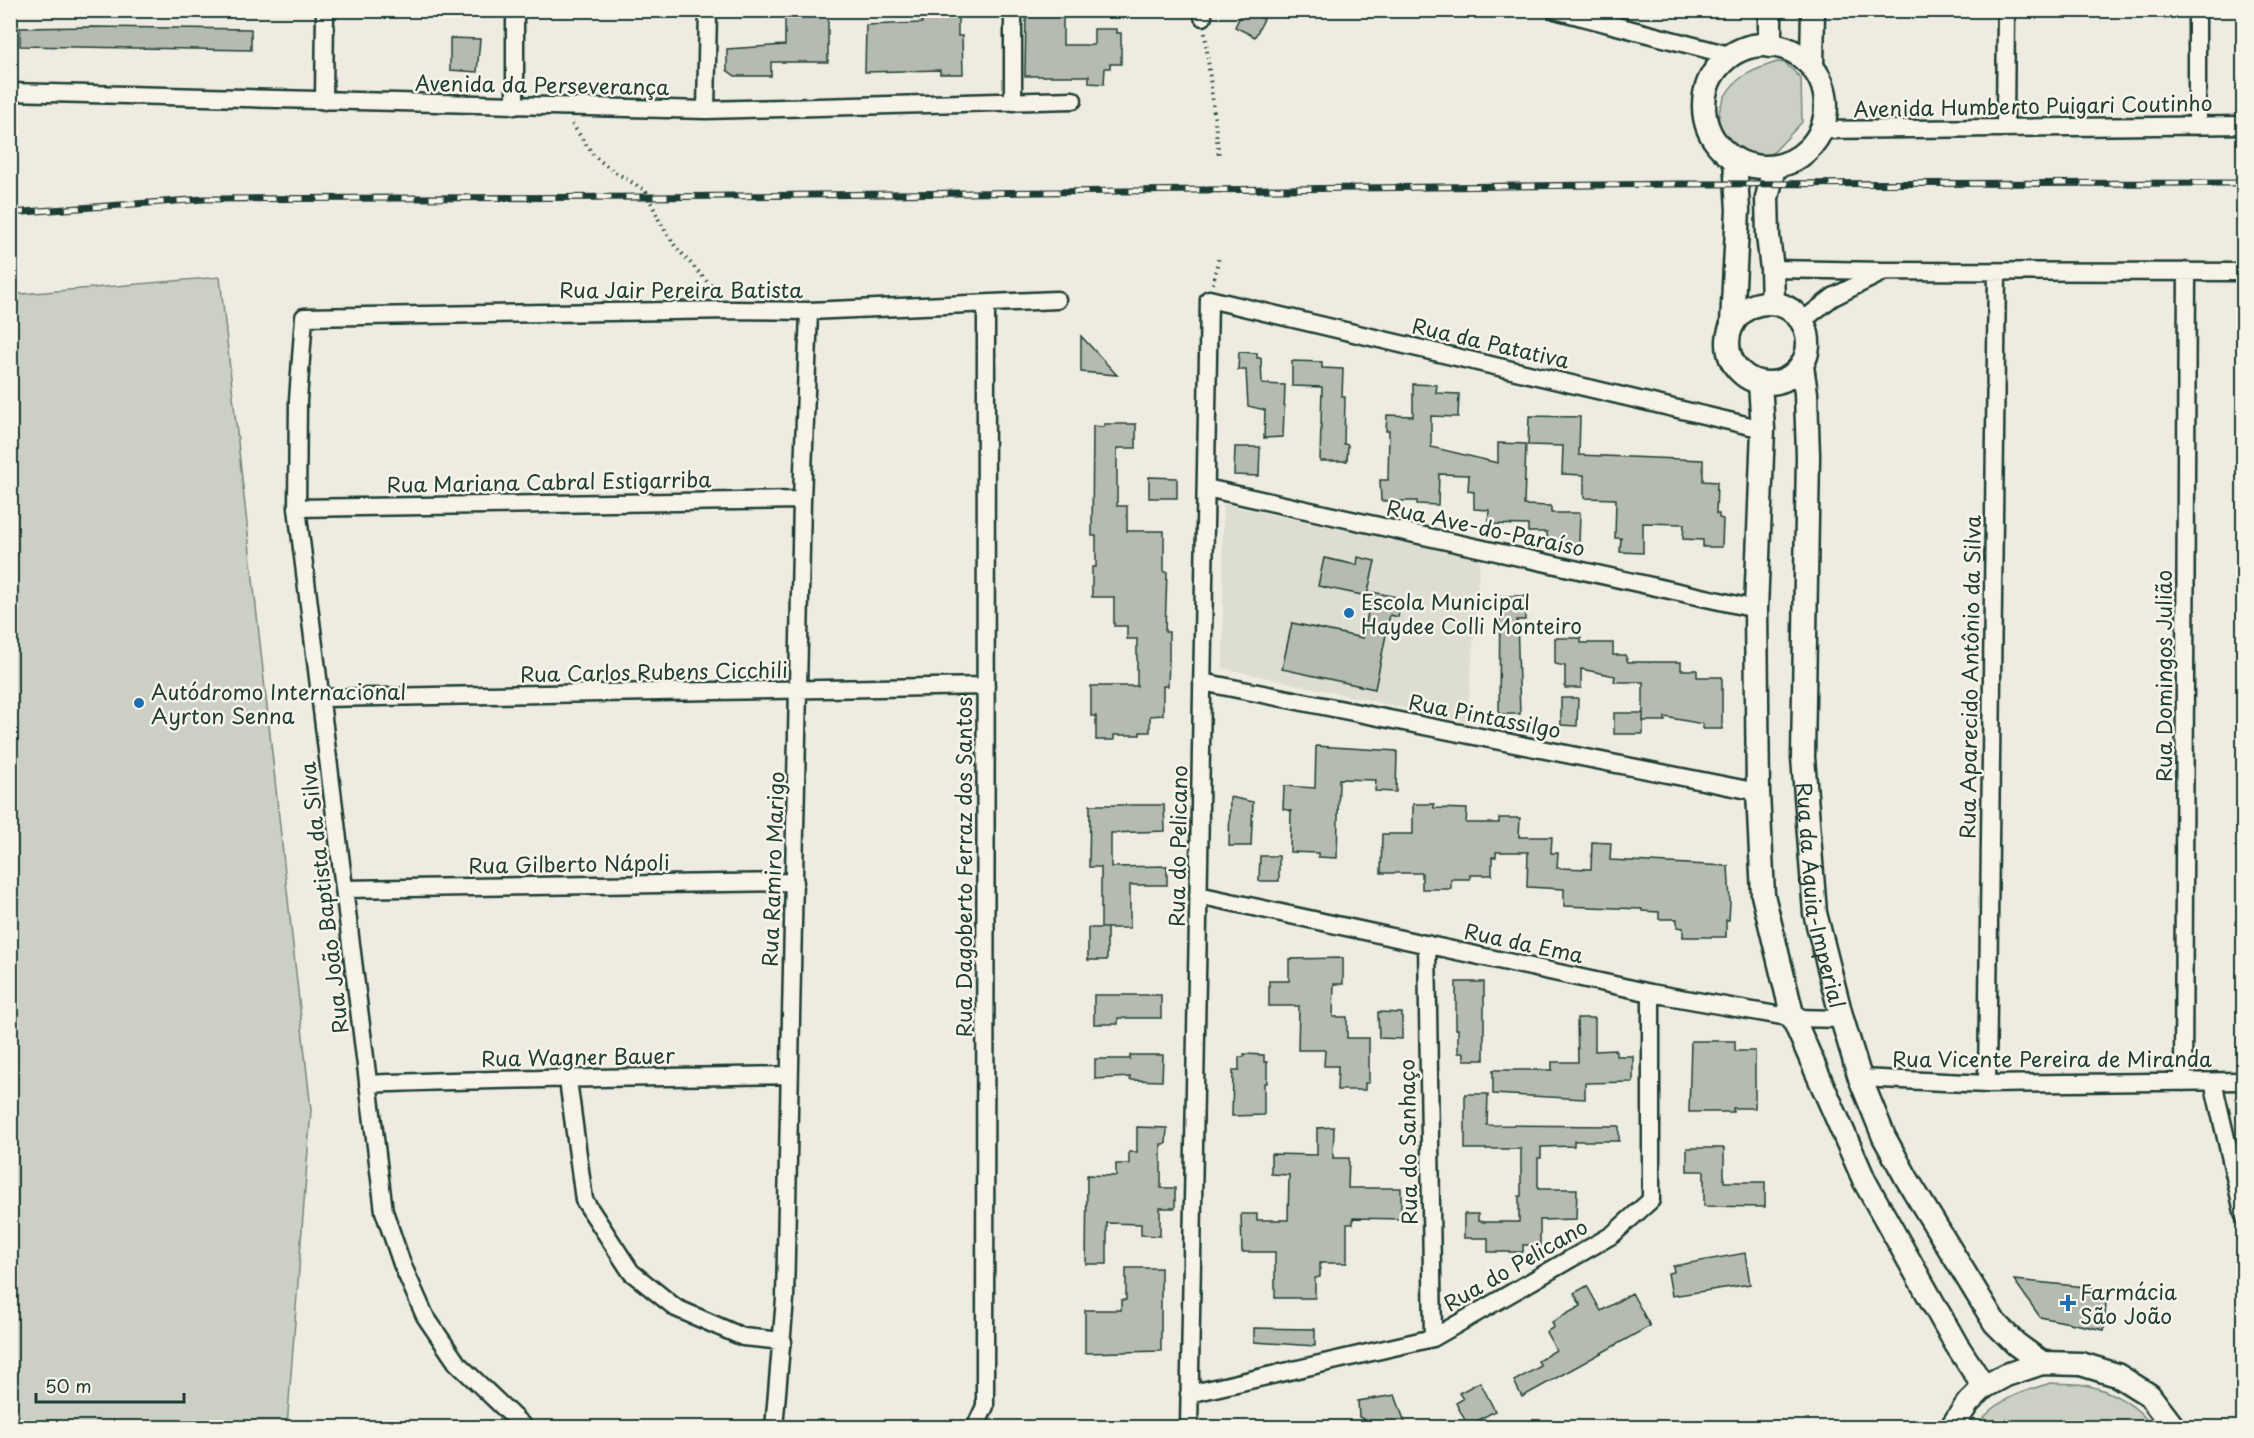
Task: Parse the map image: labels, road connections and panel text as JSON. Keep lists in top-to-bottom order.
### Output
{
  "streets": {
    "street": [
      "Avenida da Perseverança",
      "Avenida Humberto Puigari Coutinho",
      "Rua Jair Pereira Batista",
      "Rua da Patativa",
      "Rua Mariana Cabral Estigarriba",
      "Rua Ave-do-Paraíso",
      "Rua Carlos Rubens Cicchili",
      "Rua Domingos Julião",
      "Rua Aparecido Antônio da Silva",
      "Rua Pintassilgo",
      "Rua do Pelicano",
      "Rua Gilberto Nápoli",
      "Rua Dagoberto Ferraz dos Santos",
      "Rua Ramiro Marigo",
      "Rua da Águia-Imperial",
      "Rua João Baptista da Silva",
      "Rua da Ema",
      "Rua Wagner Bauer",
      "Rua Vicente Pereira de Miranda",
      "Rua do Sanhaço"
    ]
  },
  "crossings": [
    ["Rua Jair Pereira Batista", "Rua Dagoberto Ferraz dos Santos"],
    ["Rua Jair Pereira Batista", "Rua Ramiro Marigo"],
    ["Rua Jair Pereira Batista", "Rua João Baptista da Silva"],
    ["Rua da Patativa", "Rua do Pelicano"],
    ["Rua Mariana Cabral Estigarriba", "Rua Ramiro Marigo"],
    ["Rua Mariana Cabral Estigarriba", "Rua João Baptista da Silva"],
    ["Rua Ave-do-Paraíso", "Rua do Pelicano"],
    ["Rua Carlos Rubens Cicchili", "Rua Dagoberto Ferraz dos Santos"],
    ["Rua Carlos Rubens Cicchili", "Rua Ramiro Marigo"],
    ["Rua Carlos Rubens Cicchili", "Rua João Baptista da Silva"],
    ["Rua Domingos Julião", "Rua Vicente Pereira de Miranda"],
    ["Rua Aparecido Antônio da Silva", "Rua Vicente Pereira de Miranda"],
    ["Rua Pintassilgo", "Rua do Pelicano"],
    ["Rua do Pelicano", "Rua da Ema"],
    ["Rua do Pelicano", "Rua do Sanhaço"],
    ["Rua Gilberto Nápoli", "Rua Ramiro Marigo"],
    ["Rua Gilberto Nápoli", "Rua João Baptista da Silva"],
    ["Rua Ramiro Marigo", "Rua Wagner Bauer"],
    ["Rua da Águia-Imperial", "Rua da Ema"],
    ["Rua da Águia-Imperial", "Rua Vicente Pereira de Miranda"],
    ["Rua João Baptista da Silva", "Rua Wagner Bauer"],
    ["Rua da Ema", "Rua do Sanhaço"]
  ],
  "places": {
    "other": ["Escola Municipal Haydee Colli Monteiro", "Autódromo Internacional Ayrton Senna"],
    "health": ["Farmácia São João"]
  },
  "scale_bar": "50 m"
}
